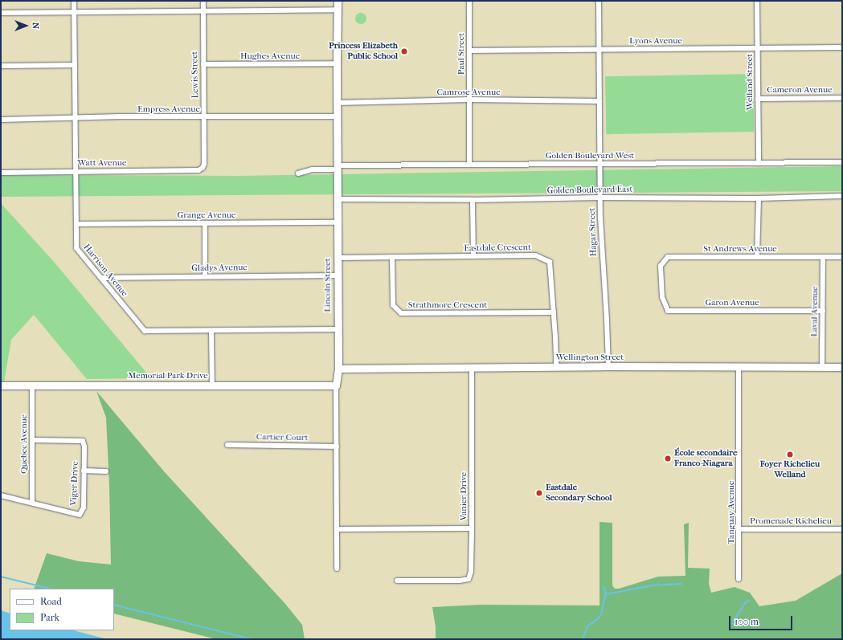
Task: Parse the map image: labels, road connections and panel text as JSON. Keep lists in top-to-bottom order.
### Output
{
  "streets": {
    "main road": ["Lincoln Street", "Wellington Street", "Memorial Park Drive"],
    "street": [
      "Lyons Avenue",
      "Paul Street",
      "Hughes Avenue",
      "Lewis Street",
      "Welland Street",
      "Cameron Avenue",
      "Camrose Avenue",
      "Empress Avenue",
      "Golden Boulevard West",
      "Watt Avenue",
      "Golden Boulevard East",
      "Grange Avenue",
      "Hagar Street",
      "Eastdale Crescent",
      "St Andrews Avenue",
      "Gladys Avenue",
      "Harrison Avenue",
      "Garon Avenue",
      "Strathmore Crescent",
      "Laval Avenue",
      "Cartier Court",
      "Quebec Avenue",
      "Viger Drive",
      "Vanier Drive",
      "Tanguay Avenue",
      "Promenade Richelieu"
    ]
  },
  "crossings": [
    ["Lyons Avenue", "Paul Street"],
    ["Lyons Avenue", "Welland Street"],
    ["Lyons Avenue", "Hagar Street"],
    ["Paul Street", "Camrose Avenue"],
    ["Paul Street", "Golden Boulevard West"],
    ["Hughes Avenue", "Lewis Street"],
    ["Hughes Avenue", "Lincoln Street"],
    ["Lewis Street", "Empress Avenue"],
    ["Lewis Street", "Watt Avenue"],
    ["Welland Street", "Cameron Avenue"],
    ["Welland Street", "Golden Boulevard West"],
    ["Camrose Avenue", "Hagar Street"],
    ["Camrose Avenue", "Lincoln Street"],
    ["Empress Avenue", "Harrison Avenue"],
    ["Empress Avenue", "Lincoln Street"],
    ["Golden Boulevard West", "Hagar Street"],
    ["Golden Boulevard West", "Lincoln Street"],
    ["Watt Avenue", "Harrison Avenue"],
    ["Golden Boulevard East", "Hagar Street"],
    ["Golden Boulevard East", "Lincoln Street"],
    ["Grange Avenue", "Harrison Avenue"],
    ["Grange Avenue", "Lincoln Street"],
    ["Hagar Street", "Wellington Street"],
    ["Eastdale Crescent", "Lincoln Street"],
    ["Eastdale Crescent", "Strathmore Crescent"],
    ["Eastdale Crescent", "Wellington Street"],
    ["St Andrews Avenue", "Garon Avenue"],
    ["St Andrews Avenue", "Laval Avenue"],
    ["Gladys Avenue", "Harrison Avenue"],
    ["Gladys Avenue", "Lincoln Street"],
    ["Harrison Avenue", "Lincoln Street"],
    ["Lincoln Street", "Wellington Street"],
    ["Lincoln Street", "Memorial Park Drive"],
    ["Lincoln Street", "Cartier Court"],
    ["Lincoln Street", "Vanier Drive"],
    ["Garon Avenue", "Laval Avenue"],
    ["Laval Avenue", "Wellington Street"],
    ["Wellington Street", "Vanier Drive"],
    ["Wellington Street", "Tanguay Avenue"],
    ["Memorial Park Drive", "Quebec Avenue"],
    ["Quebec Avenue", "Viger Drive"],
    ["Tanguay Avenue", "Promenade Richelieu"]
  ],
  "places": [
    "Princess Elizabeth Public School",
    "Foyer Richelieu Welland",
    "École secondaire Franco-Niagara",
    "Eastdale Secondary School"
  ],
  "legend": ["Road", "Park"],
  "scale_bar": "100 m",
  "north": "right"
}
